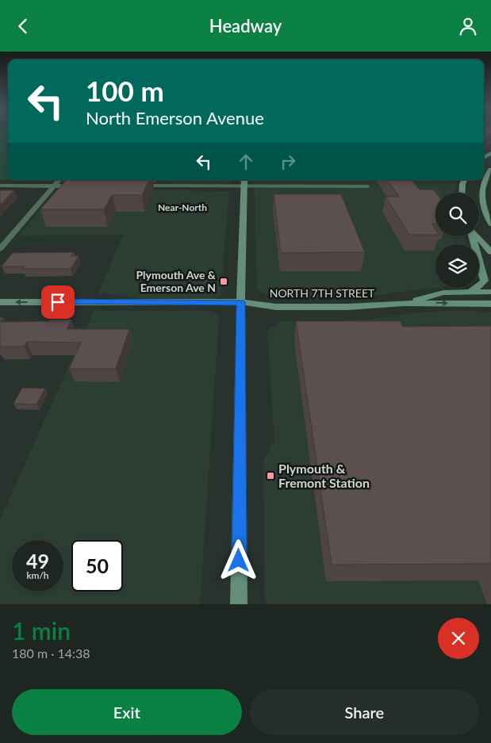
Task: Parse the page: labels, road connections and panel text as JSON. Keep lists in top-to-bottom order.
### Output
{
  "streets": {
    "main road": ["NORTH 7TH STREET"]
  },
  "districts": ["Near-North"],
  "places": {
    "transit": ["Plymouth Ave & Emerson Ave N", "Plymouth & Fremont Station"]
  },
  "page": {
    "header": "Headway",
    "turn": ["100 m", "North Emerson Avenue"],
    "speed": "49 km/h",
    "limit": "50",
    "heading": ["1 min", "180 m · 14:38"],
    "buttons": ["Exit", "Share"]
  }
}
